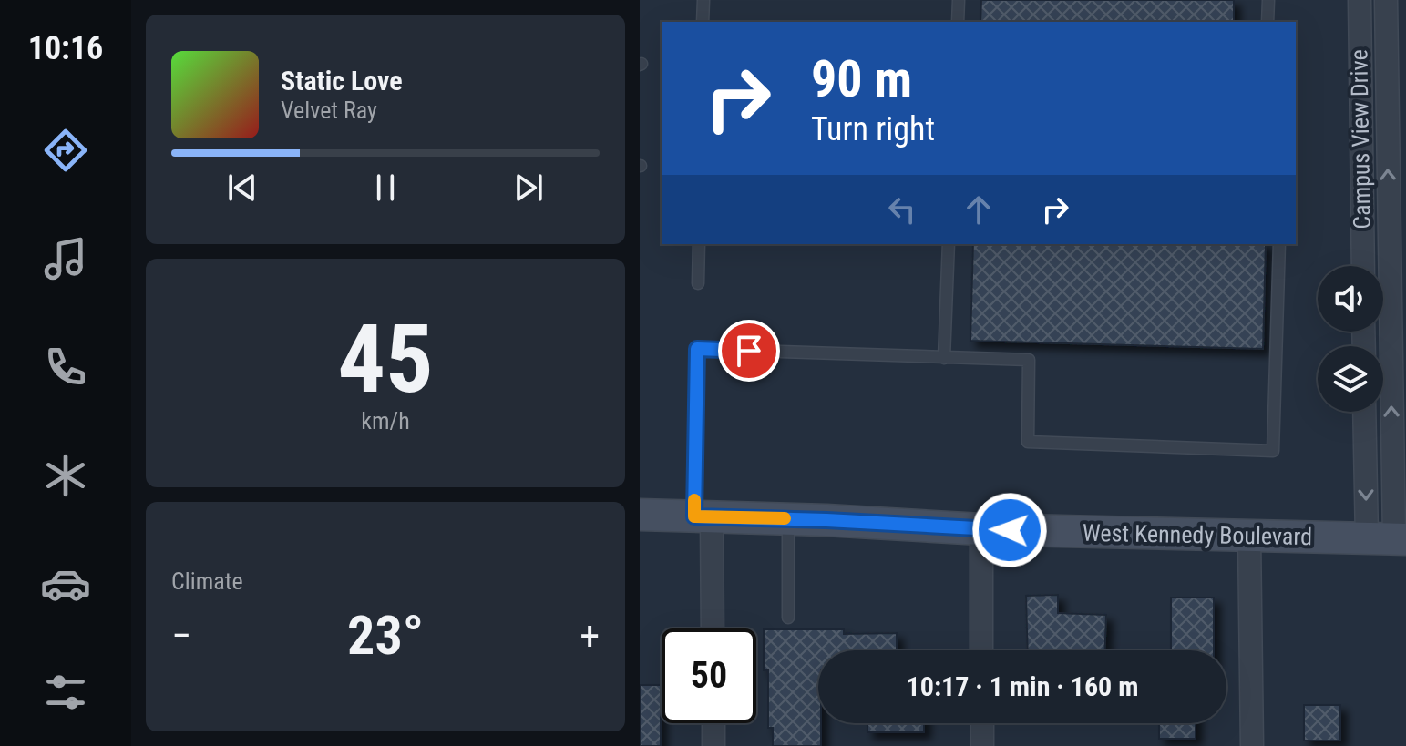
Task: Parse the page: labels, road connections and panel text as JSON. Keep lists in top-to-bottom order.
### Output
{
  "streets": {
    "main road": ["West Kennedy Boulevard"],
    "street": ["Campus View Drive"]
  },
  "crossings": [
    ["Campus View Drive", "West Kennedy Boulevard"]
  ],
  "page": {
    "tabs": "10:16",
    "turn": ["90 m", "Turn right"],
    "song": ["Static Love", "Velvet Ray"],
    "tile": [
      ["45", "km/h"],
      "Climate"
    ],
    "heat": ["−", "23°", "+"],
    "limit": "50",
    "trip": "10:17 · 1 min · 160 m"
  }
}
